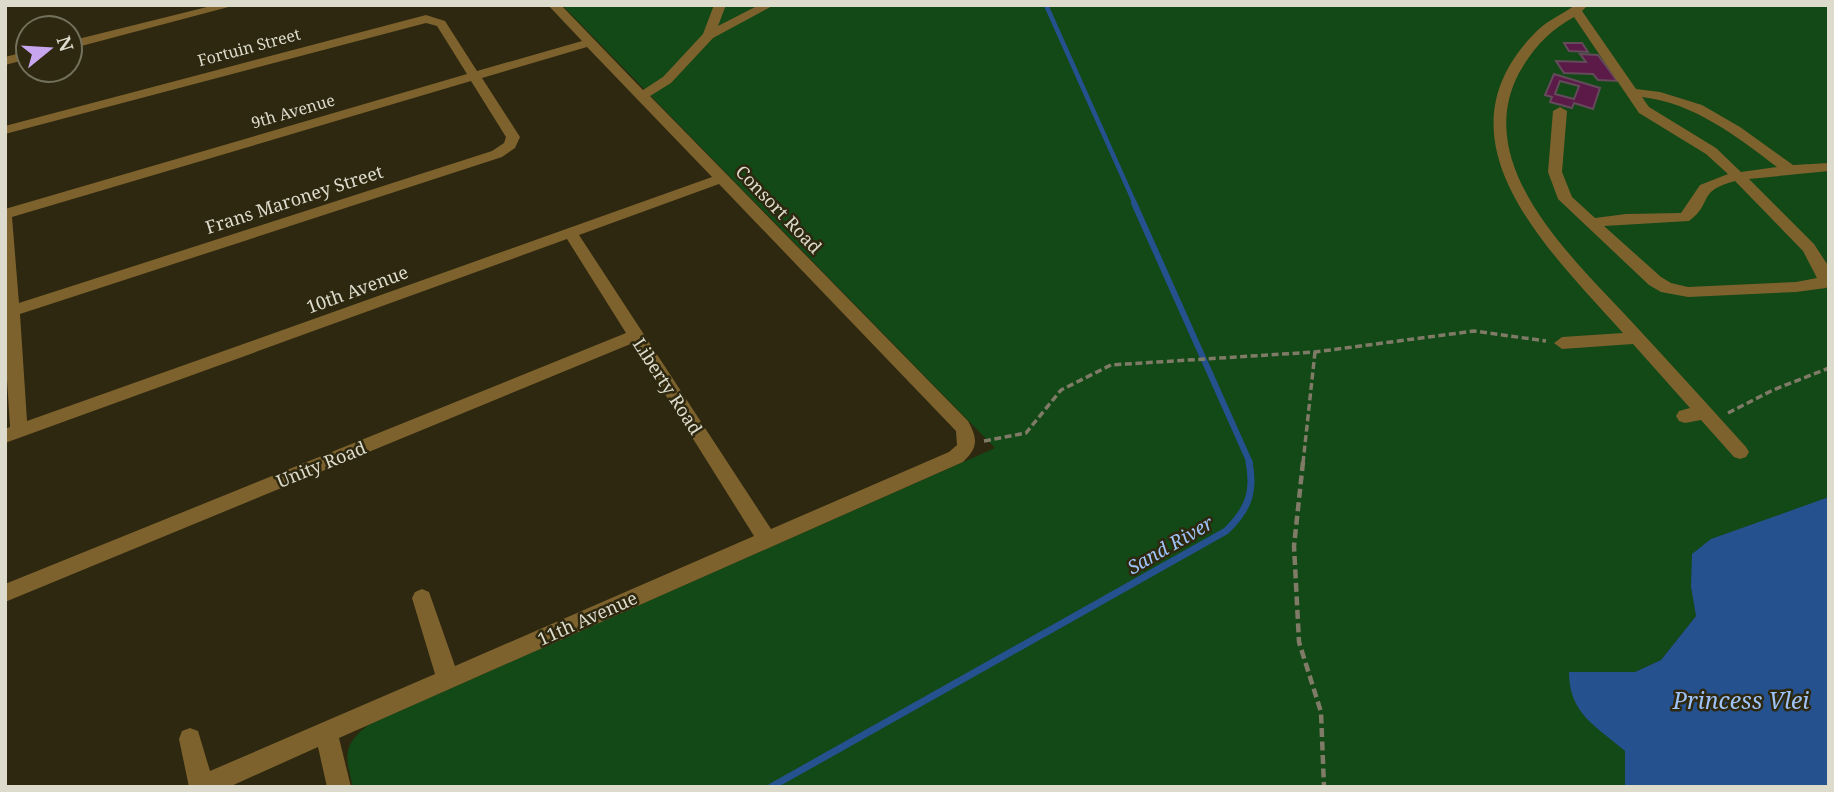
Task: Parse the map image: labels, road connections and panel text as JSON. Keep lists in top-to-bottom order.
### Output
{
  "streets": {
    "street": [
      "Fortuin Street",
      "9th Avenue",
      "Frans Maroney Street",
      "Consort Road",
      "10th Avenue",
      "Liberty Road",
      "Unity Road",
      "11th Avenue"
    ]
  },
  "crossings": [
    ["Fortuin Street", "9th Avenue"],
    ["Fortuin Street", "Frans Maroney Street"],
    ["9th Avenue", "Frans Maroney Street"],
    ["9th Avenue", "Consort Road"],
    ["Consort Road", "10th Avenue"],
    ["Consort Road", "11th Avenue"],
    ["10th Avenue", "Liberty Road"],
    ["Liberty Road", "Unity Road"],
    ["Liberty Road", "11th Avenue"]
  ],
  "water": ["Sand River", "Princess Vlei"],
  "north": "right"
}
